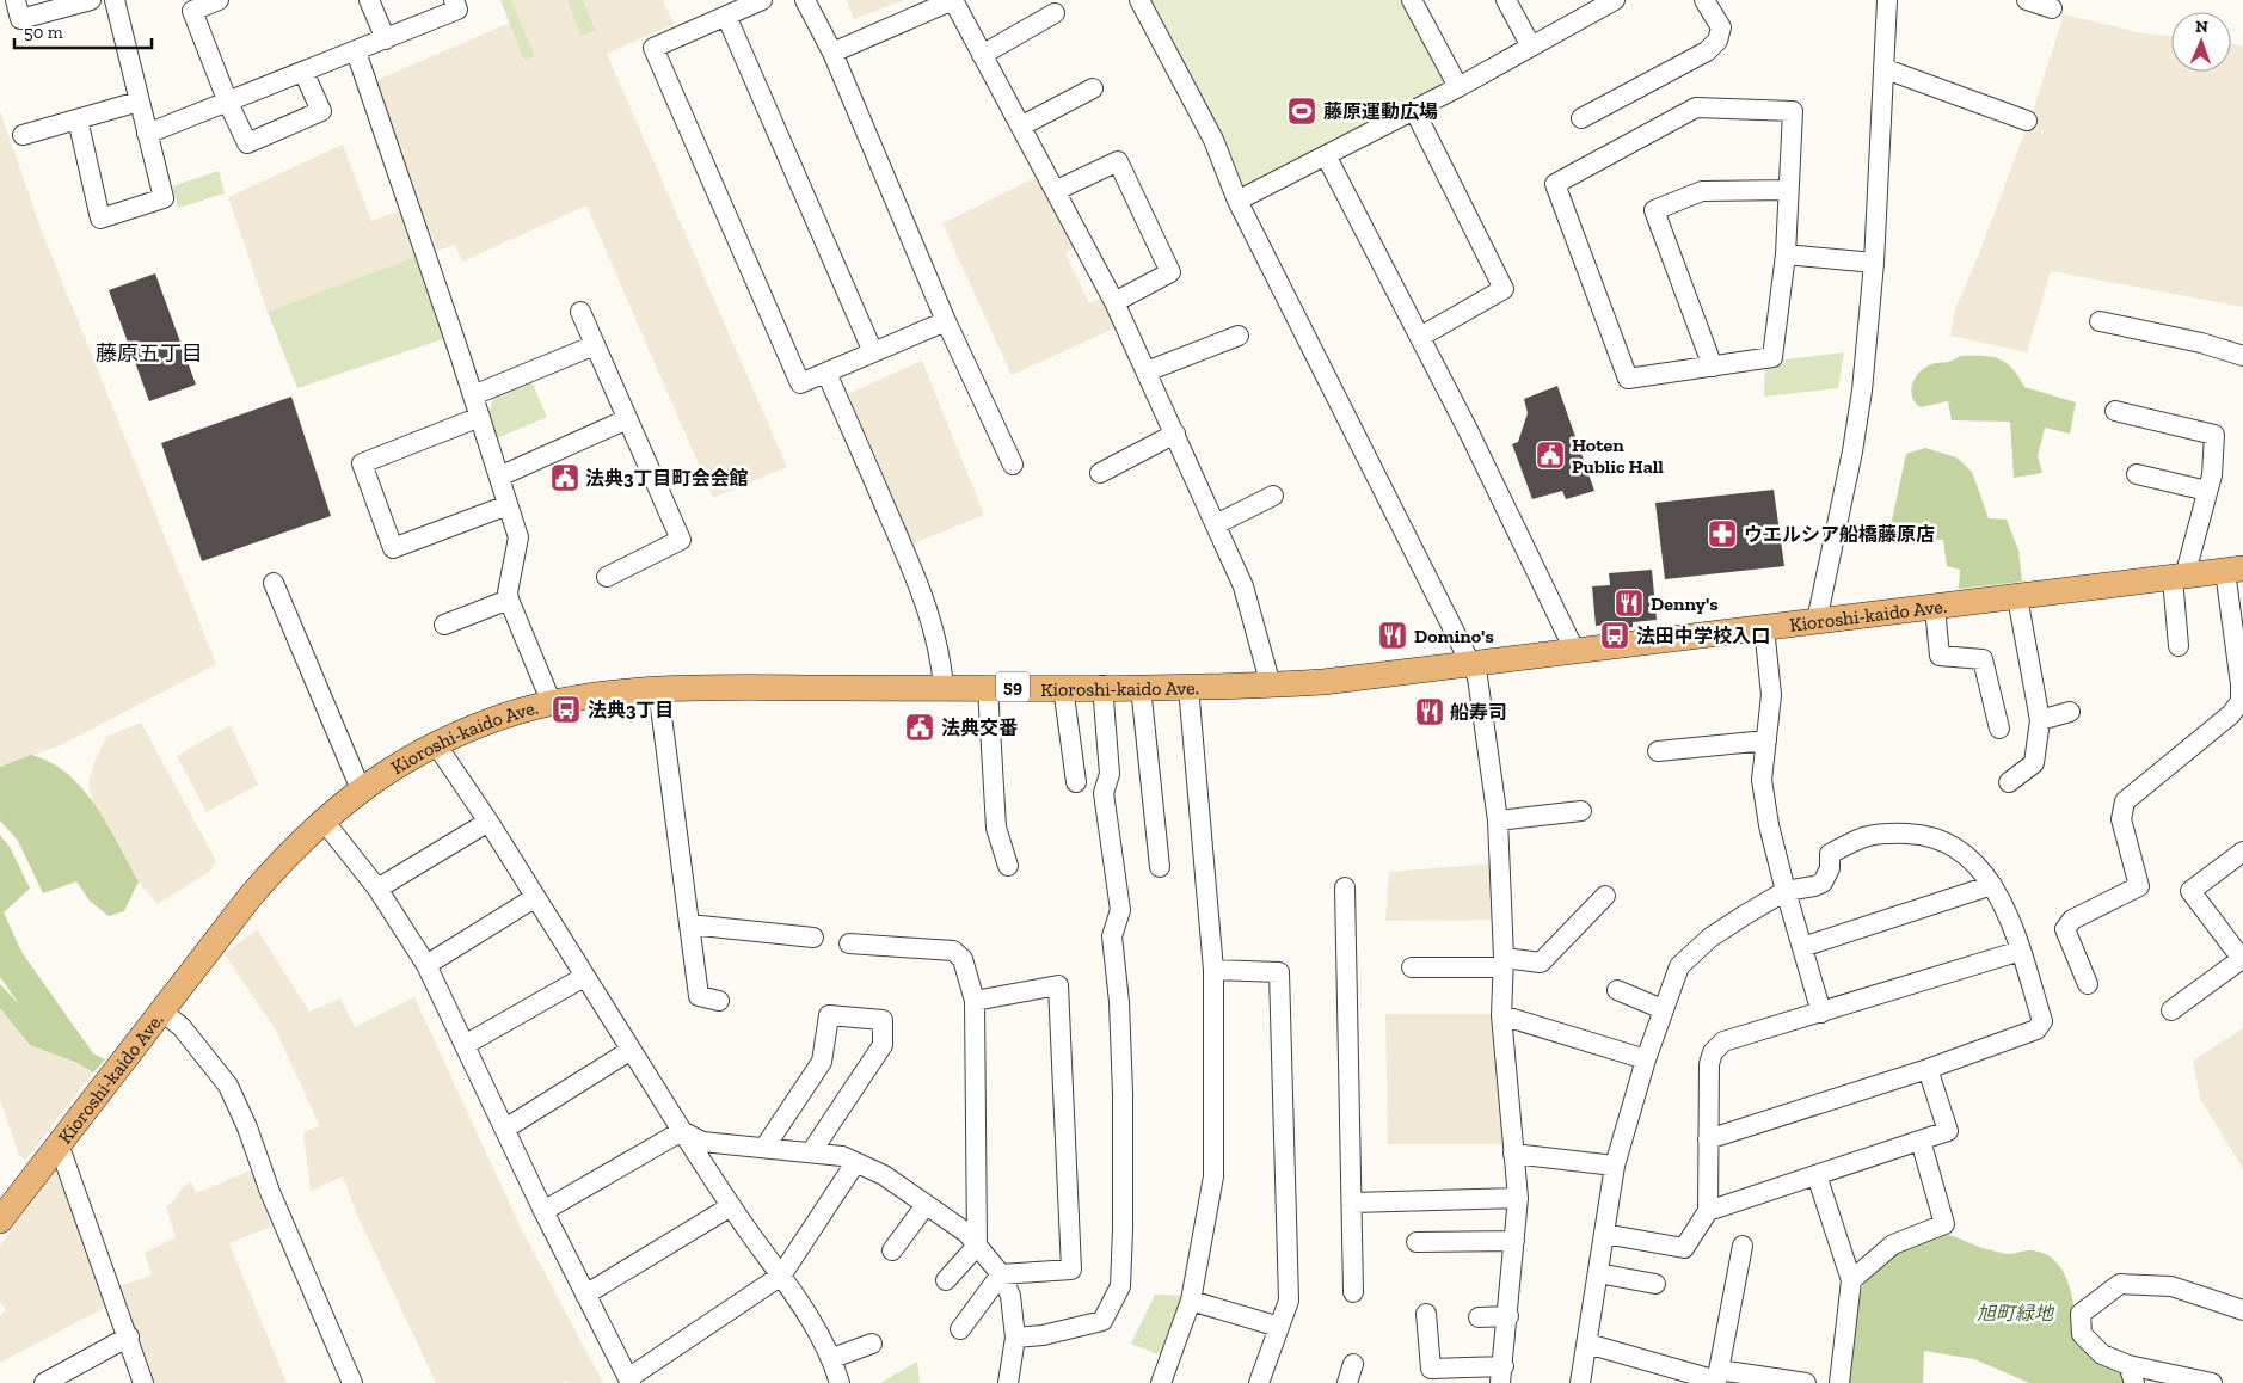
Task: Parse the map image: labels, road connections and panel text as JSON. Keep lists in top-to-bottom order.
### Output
{
  "streets": {
    "main road": ["Kioroshi-kaido Ave.", "59"]
  },
  "districts": ["藤原五丁目"],
  "parks": ["旭町緑地"],
  "places": {
    "sports": ["藤原運動広場"],
    "public building": ["Hoten Public Hall", "法典3丁目町会会館", "法典交番"],
    "pharmacy": ["ウエルシア船橋藤原店"],
    "restaurant": ["Denny's", "Domino's", "船寿司"],
    "bus stop": ["法田中学校入口", "法典3丁目"]
  },
  "scale_bar": "50 m",
  "north": "top"
}
